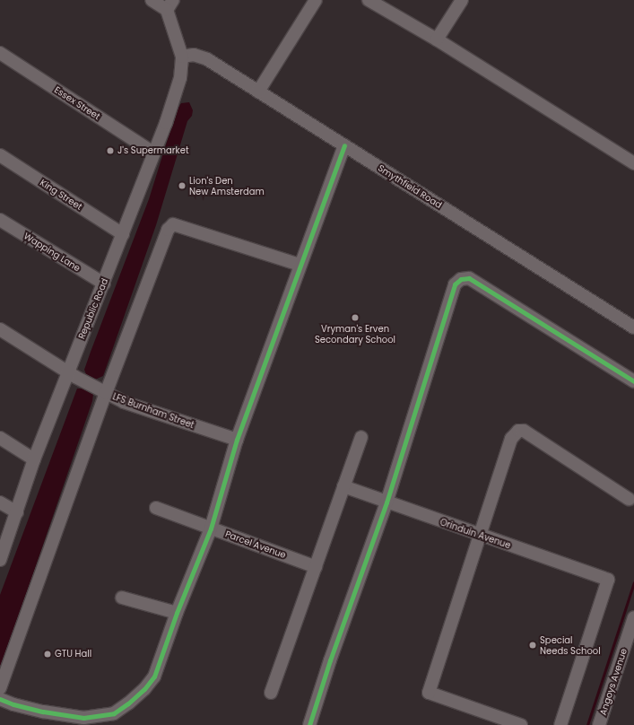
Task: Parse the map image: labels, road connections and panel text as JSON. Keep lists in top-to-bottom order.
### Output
{
  "streets": {
    "street": [
      "Essex Street",
      "Smythfield Road",
      "King Street",
      "Wapping Lane",
      "Republic Road",
      "LFS Burnham Street",
      "Orinduin Avenue",
      "Parcel Avenue",
      "Angoys Avenue"
    ]
  },
  "crossings": [
    ["Essex Street", "Republic Road"],
    ["Smythfield Road", "Republic Road"],
    ["King Street", "Republic Road"],
    ["Wapping Lane", "Republic Road"],
    ["Republic Road", "LFS Burnham Street"]
  ],
  "places": [
    "J's Supermarket",
    "Lion's Den New Amsterdam",
    "Vryman's Erven Secondary School",
    "Special Needs School",
    "GTU Hall"
  ]
}
